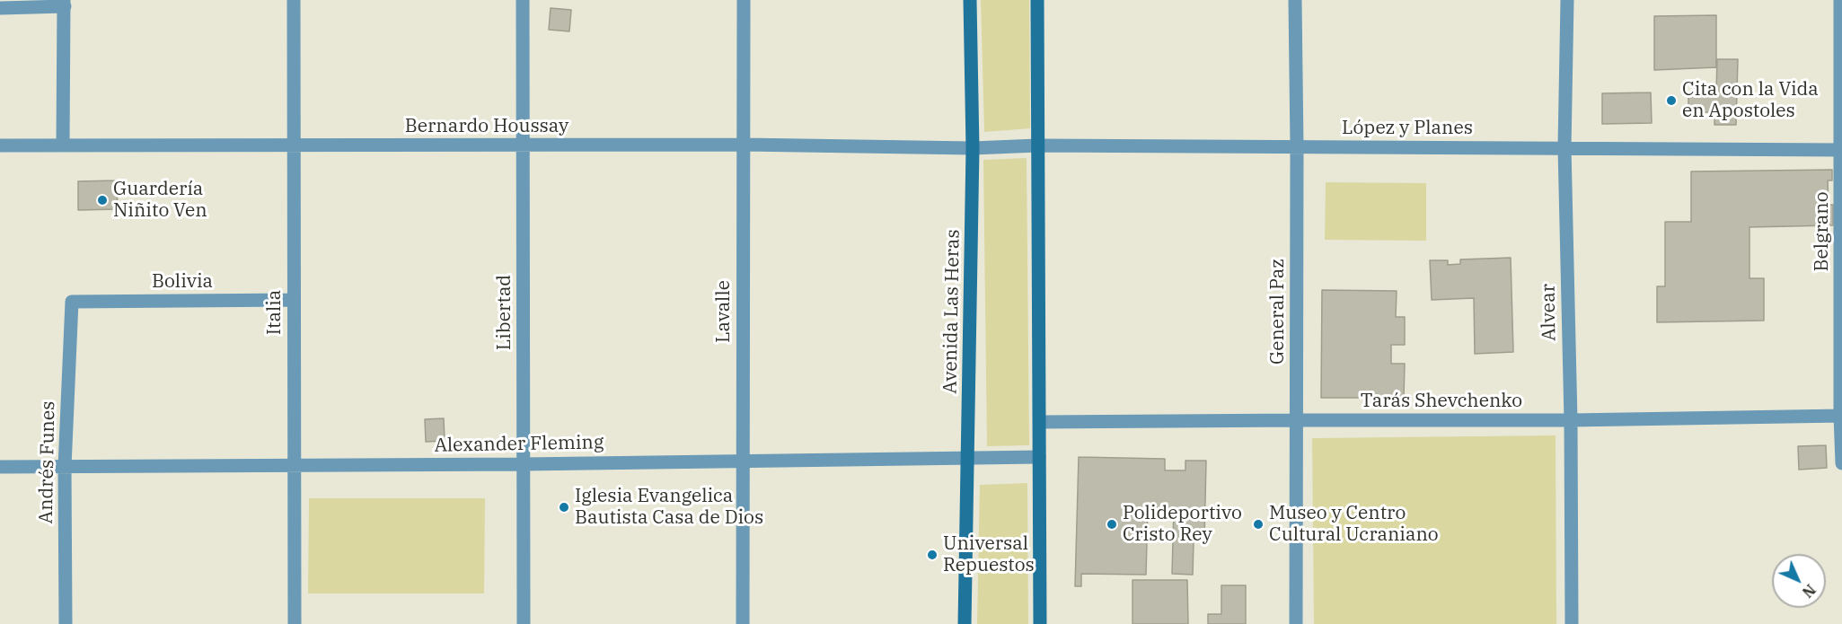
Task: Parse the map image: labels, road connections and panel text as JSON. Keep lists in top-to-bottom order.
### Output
{
  "streets": {
    "main road": ["Avenida Las Heras"],
    "street": [
      "Bernardo Houssay",
      "López y Planes",
      "Belgrano",
      "Bolivia",
      "Lavalle",
      "General Paz",
      "Italia",
      "Libertad",
      "Alvear",
      "Tarás Shevchenko",
      "Alexander Fleming",
      "Andrés Funes"
    ]
  },
  "crossings": [
    ["Bernardo Houssay", "López y Planes"],
    ["Bernardo Houssay", "Lavalle"],
    ["Bernardo Houssay", "Avenida Las Heras"],
    ["Bernardo Houssay", "Italia"],
    ["Bernardo Houssay", "Libertad"],
    ["López y Planes", "Belgrano"],
    ["López y Planes", "Avenida Las Heras"],
    ["López y Planes", "General Paz"],
    ["López y Planes", "Alvear"],
    ["Belgrano", "Tarás Shevchenko"],
    ["Bolivia", "Italia"],
    ["Bolivia", "Andrés Funes"],
    ["Lavalle", "Alexander Fleming"],
    ["Avenida Las Heras", "Alexander Fleming"],
    ["General Paz", "Tarás Shevchenko"],
    ["Italia", "Alexander Fleming"],
    ["Libertad", "Alexander Fleming"],
    ["Alvear", "Tarás Shevchenko"],
    ["Alexander Fleming", "Andrés Funes"]
  ],
  "places": [
    "Cita con la Vida en Apostoles",
    "Guardería Niñito Ven",
    "Iglesia Evangelica Bautista Casa de Dios",
    "Polideportivo Cristo Rey",
    "Museo y Centro Cultural Ucraniano",
    "Universal Repuestos"
  ],
  "north": "bottom right"
}
